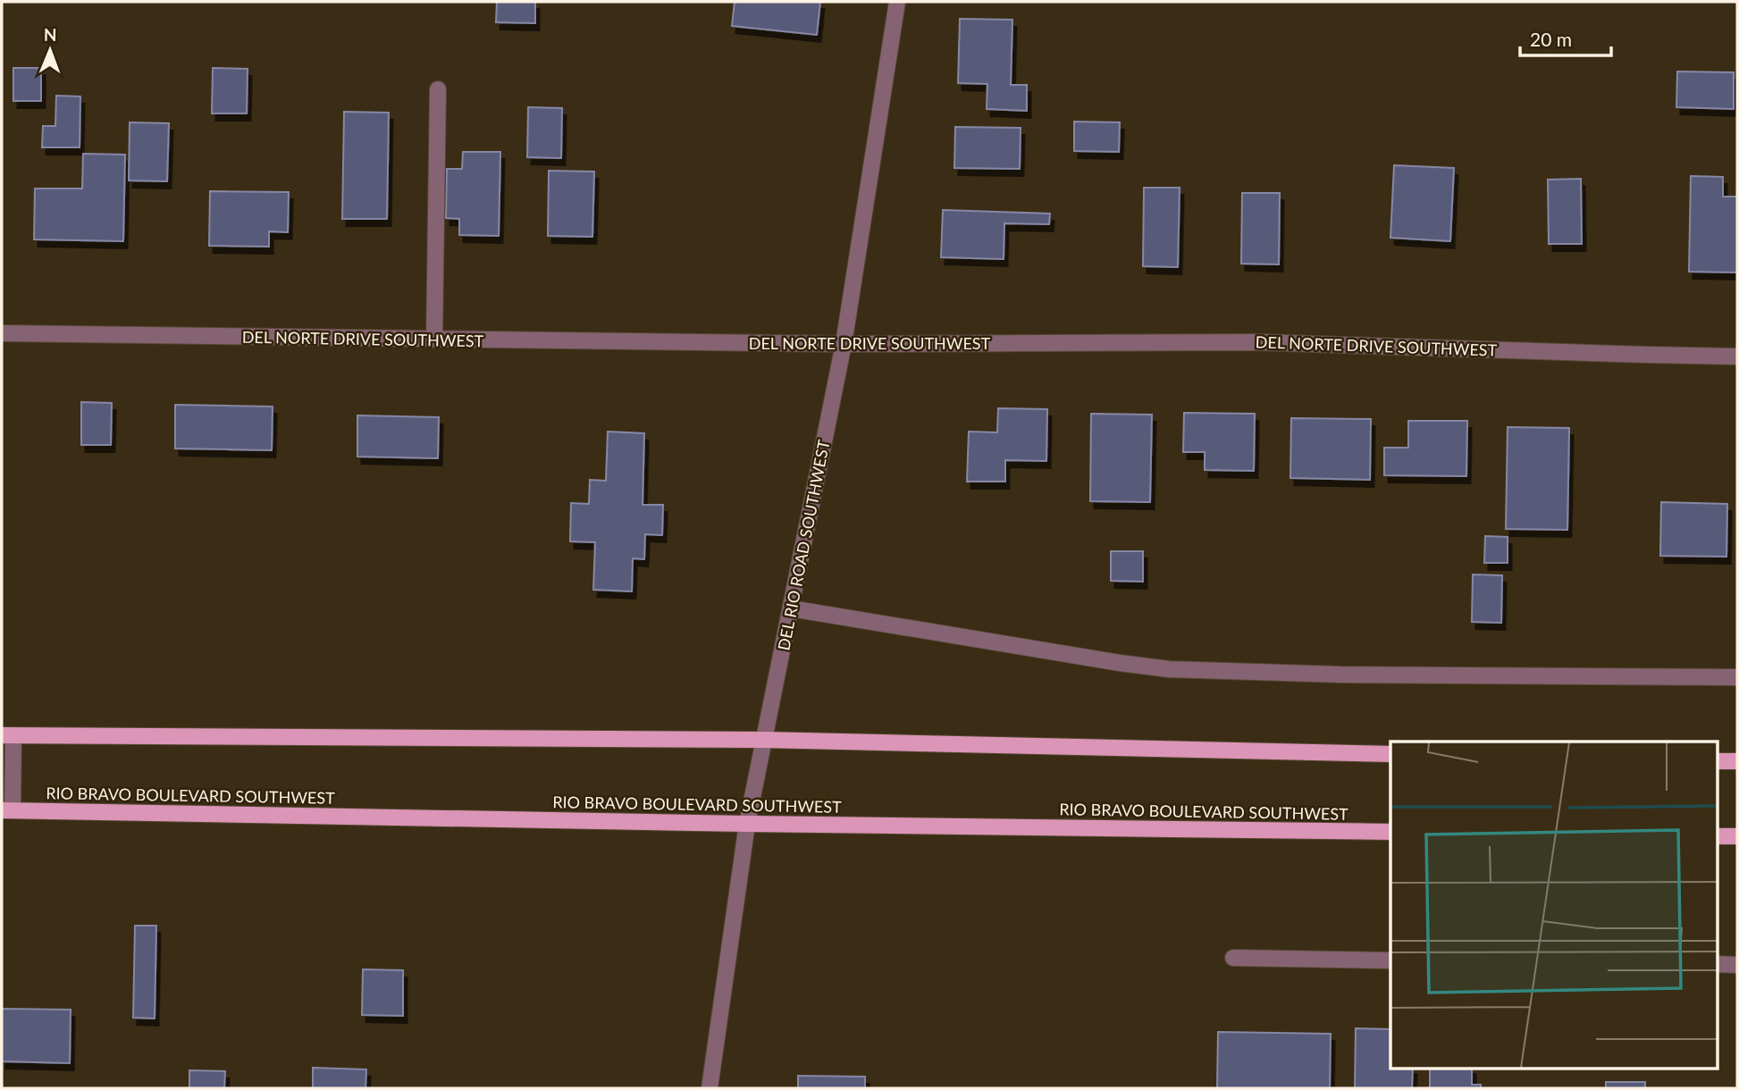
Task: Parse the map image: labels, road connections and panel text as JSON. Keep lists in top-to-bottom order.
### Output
{
  "streets": {
    "main road": ["RIO BRAVO BOULEVARD SOUTHWEST"],
    "street": ["DEL NORTE DRIVE SOUTHWEST", "DEL RIO ROAD SOUTHWEST"]
  },
  "crossings": [
    ["DEL NORTE DRIVE SOUTHWEST", "DEL RIO ROAD SOUTHWEST"],
    ["DEL RIO ROAD SOUTHWEST", "RIO BRAVO BOULEVARD SOUTHWEST"]
  ],
  "scale_bar": "20 m",
  "north": "top"
}
